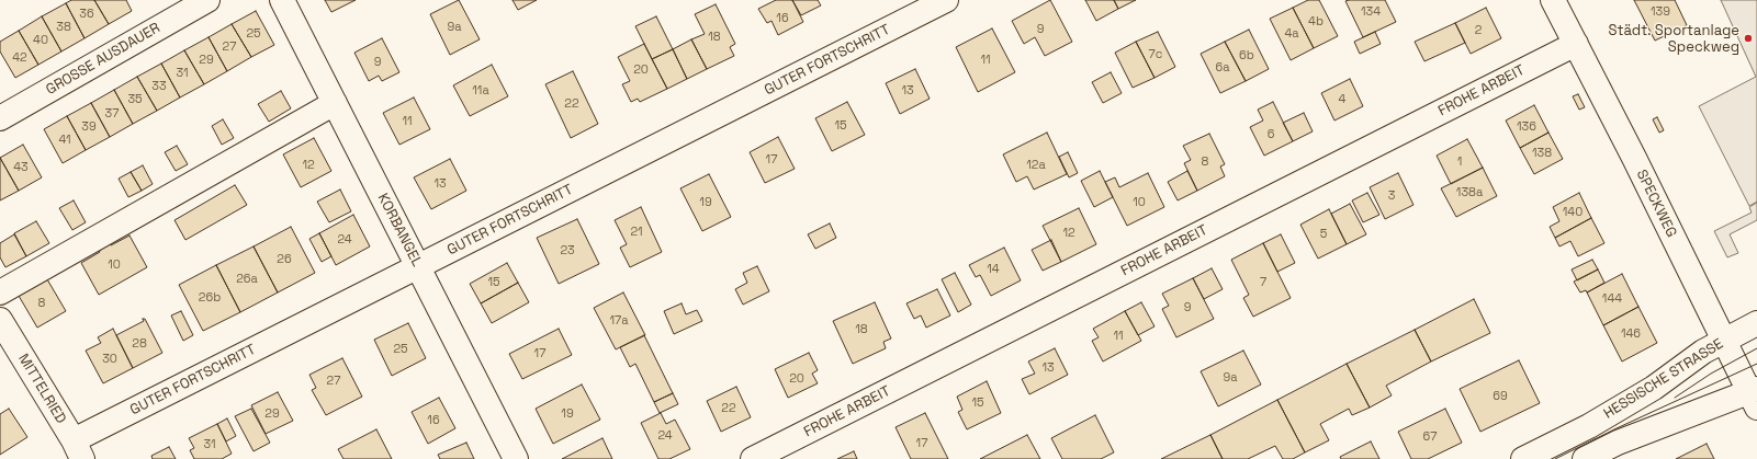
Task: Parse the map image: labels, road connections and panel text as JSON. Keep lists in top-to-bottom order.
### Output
{
  "streets": {
    "street": [
      "GROSSE AUSDAUER",
      "GUTER FORTSCHRITT",
      "FROHE ARBEIT",
      "SPECKWEG",
      "KORBANGEL",
      "HESSISCHE STRASSE",
      "MITTELRIED"
    ]
  },
  "crossings": [
    ["GUTER FORTSCHRITT", "KORBANGEL"],
    ["GUTER FORTSCHRITT", "MITTELRIED"],
    ["FROHE ARBEIT", "SPECKWEG"],
    ["SPECKWEG", "HESSISCHE STRASSE"]
  ],
  "places": ["Städt. Sportanlage Speckweg"],
  "house_numbers": [
    "134",
    "139",
    "36",
    "16",
    "4b",
    "38",
    "9a",
    "9",
    "2",
    "25",
    "4a",
    "18",
    "40",
    "27",
    "7c",
    "6b",
    "42",
    "29",
    "11",
    "9",
    "6a",
    "20",
    "31",
    "33",
    "11a",
    "13",
    "35",
    "4",
    "22",
    "37",
    "11",
    "15",
    "39",
    "136",
    "6",
    "41",
    "138",
    "17",
    "8",
    "1",
    "12",
    "12a",
    "43",
    "13",
    "138a",
    "3",
    "19",
    "10",
    "140",
    "21",
    "12",
    "5",
    "24",
    "23",
    "26",
    "10",
    "14",
    "26a",
    "15",
    "7",
    "26b",
    "144",
    "8",
    "9",
    "17a",
    "18",
    "146",
    "11",
    "28",
    "25",
    "17",
    "30",
    "13",
    "9a",
    "20",
    "27",
    "69",
    "15",
    "22",
    "29",
    "19",
    "16",
    "24",
    "67",
    "17",
    "31"
  ]
}
